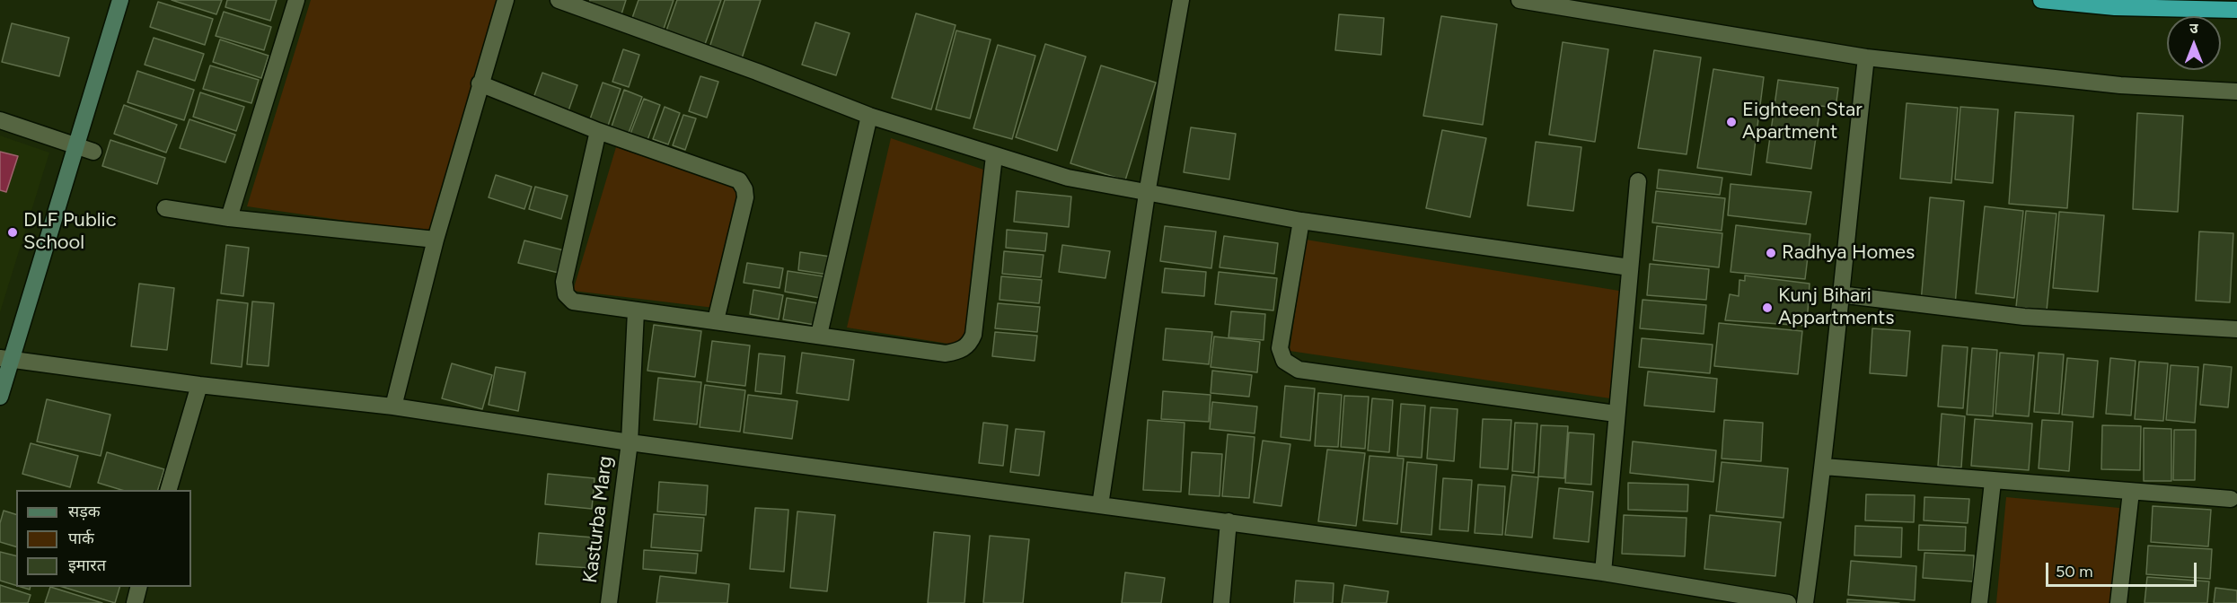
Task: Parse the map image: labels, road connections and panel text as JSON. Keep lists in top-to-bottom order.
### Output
{
  "streets": {
    "street": ["Kasturba Marg"]
  },
  "places": [
    "Eighteen Star Apartment",
    "DLF Public School",
    "Radhya Homes",
    "Kunj Bihari Appartments"
  ],
  "legend": ["सड़क", "पार्क", "इमारत"],
  "scale_bar": "50 m",
  "north": "top"
}
